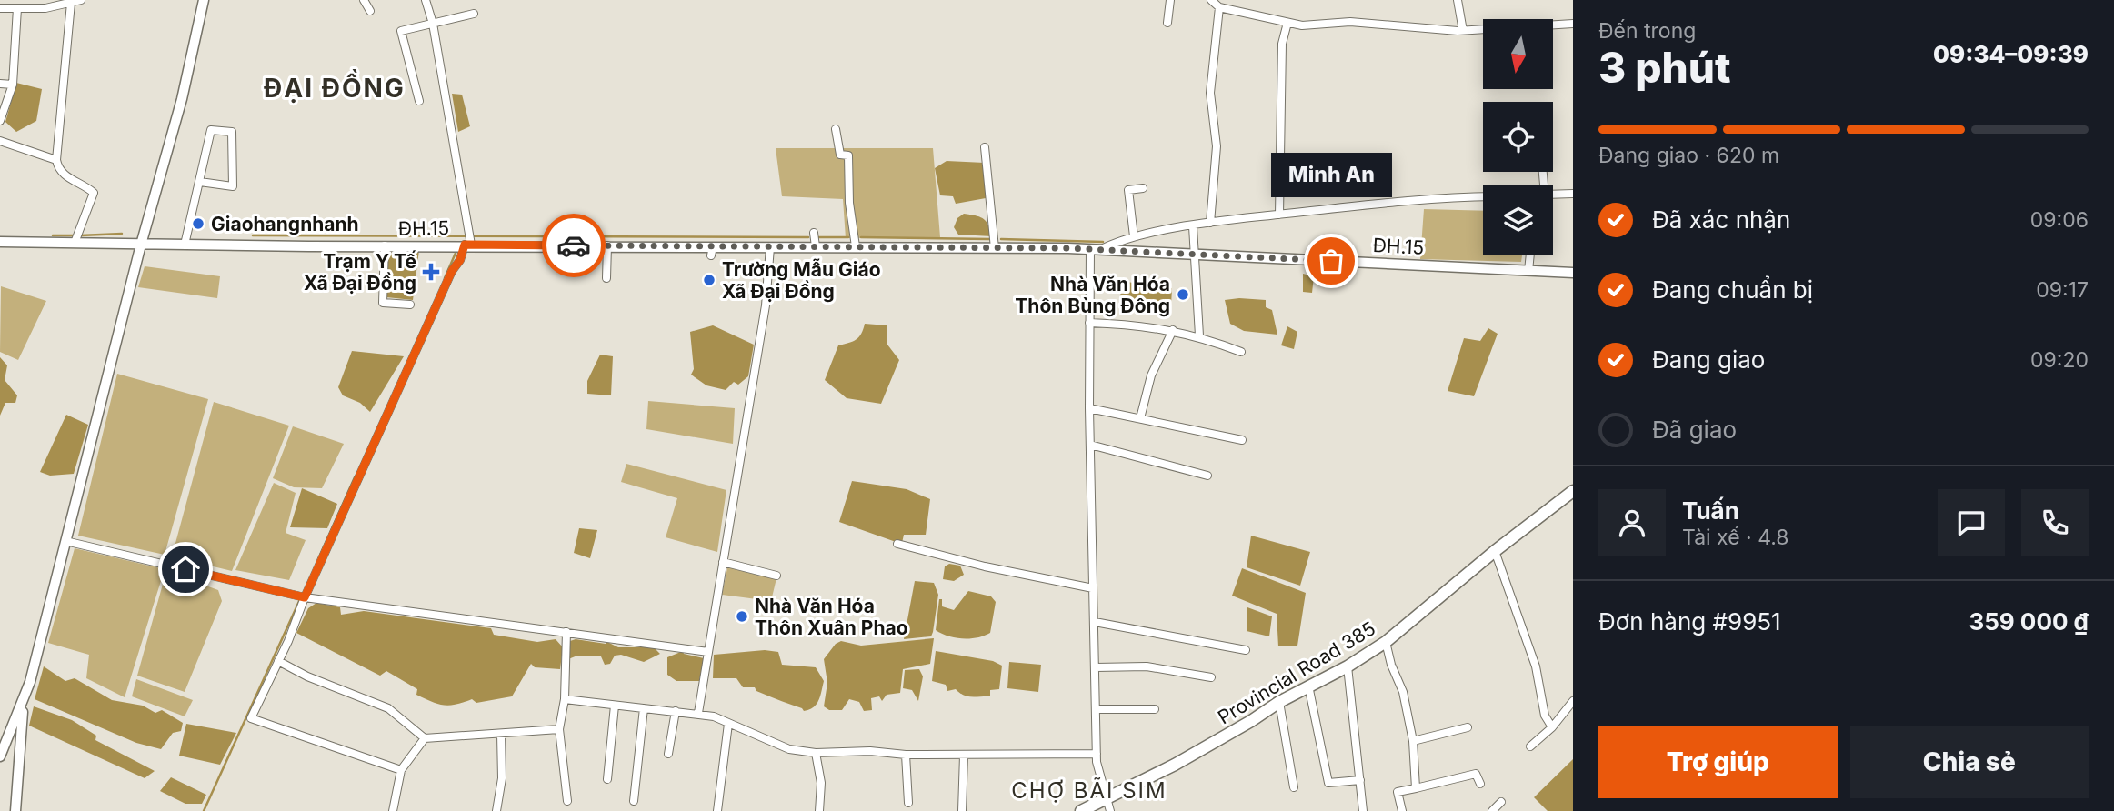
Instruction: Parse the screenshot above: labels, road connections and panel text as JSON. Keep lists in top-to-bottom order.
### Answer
{
  "streets": {
    "main road": ["ĐH.15", "Provincial Road 385"]
  },
  "districts": ["ĐẠI ĐỒNG", "CHỢ BÃI SIM"],
  "places": {
    "other": [
      "Giaohangnhanh",
      "Minh An",
      "Trường Mẫu Giáo Xã Đại Đồng",
      "Nhà Văn Hóa Thôn Bùng Đông",
      "Nhà Văn Hóa Thôn Xuân Phao"
    ],
    "health": ["Trạm Y Tế Xã Đại Đồng"]
  },
  "north": "bottom",
  "page": {
    "heading": ["3 phút", "Đến trong", "09:34–09:39"],
    "panel": [
      "Tuấn",
      "Tài xế · 4.8",
      "Đơn hàng #9951",
      "359 000 ₫"
    ],
    "bar": "Đang giao · 620 m",
    "bubble": "Minh An",
    "list": [
      ["Đã xác nhận", "09:06"],
      ["Đang chuẩn bị", "09:17"],
      ["Đang giao", "09:20"],
      "Đã giao"
    ],
    "buttons": ["Trợ giúp", "Chia sẻ"]
  }
}
